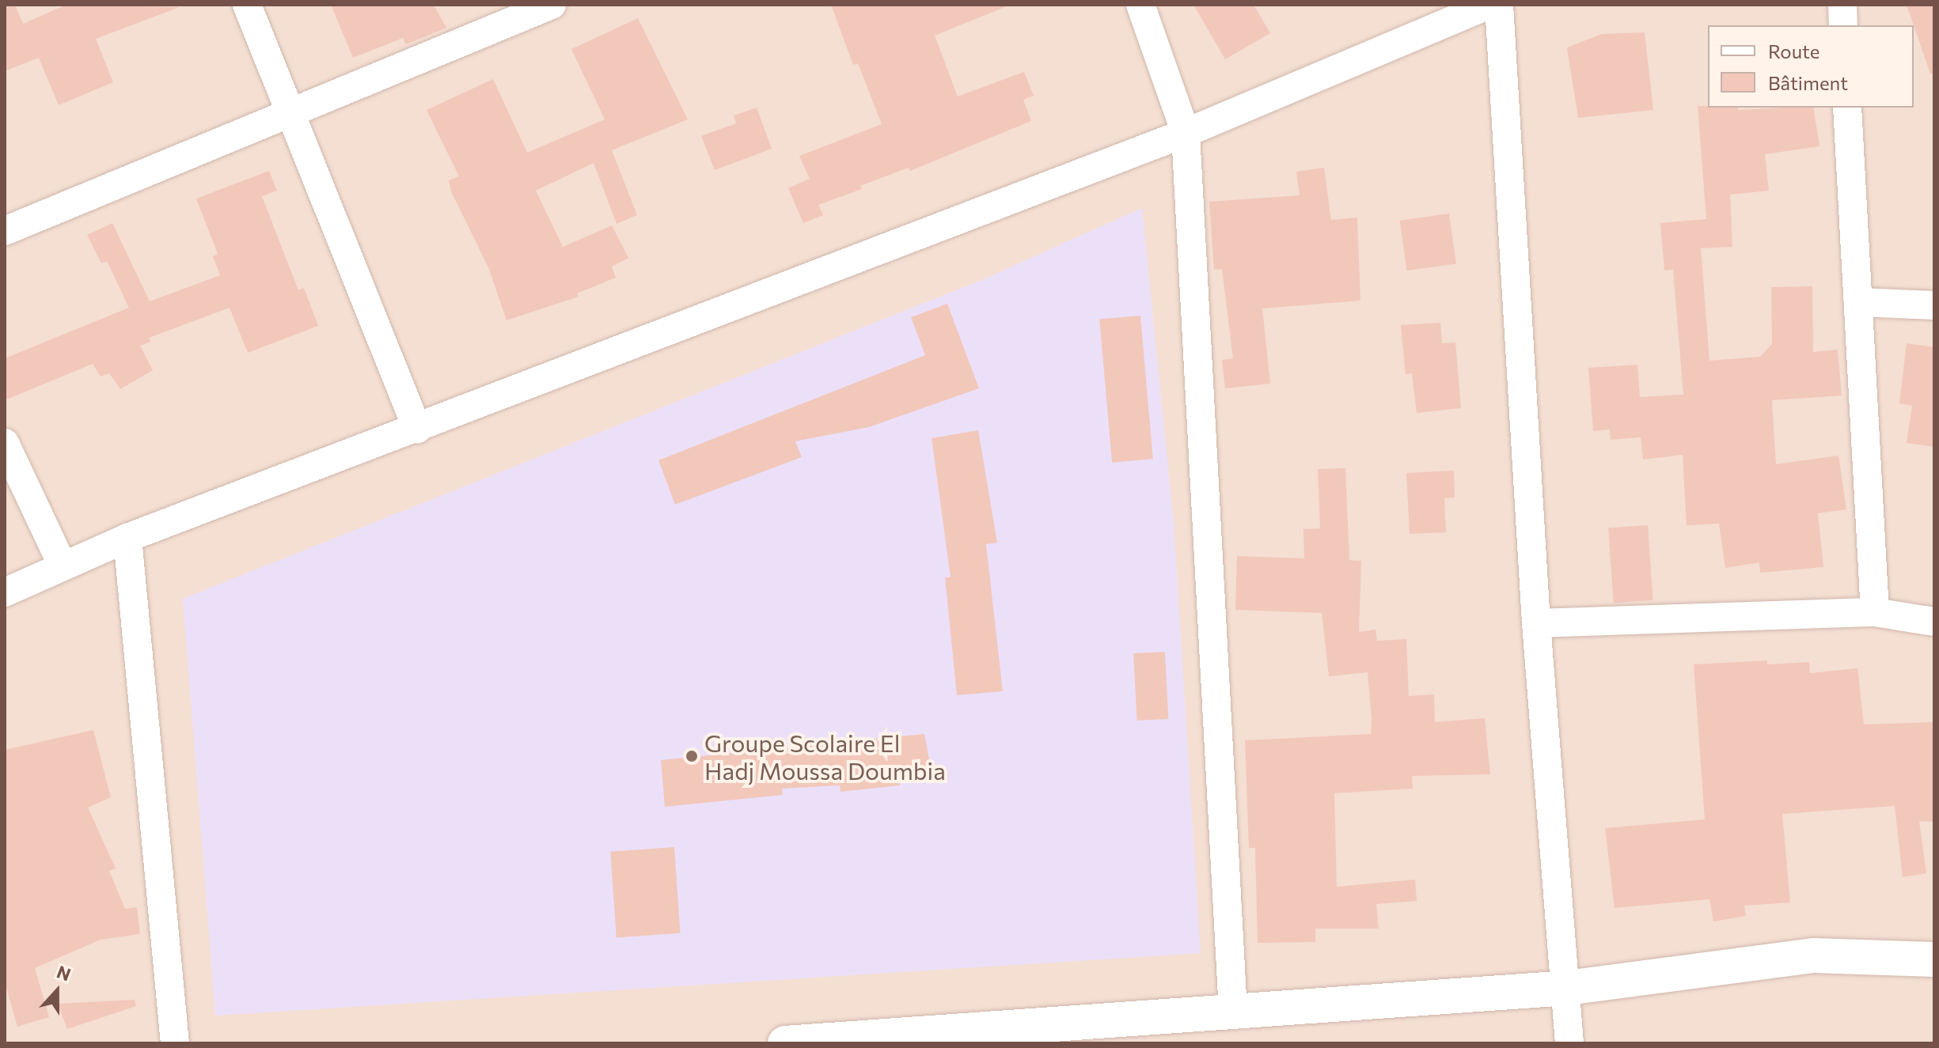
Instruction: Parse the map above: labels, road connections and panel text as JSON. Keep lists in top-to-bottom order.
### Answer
{
  "places": ["Groupe Scolaire El Hadj Moussa Doumbia"],
  "legend": ["Route", "Bâtiment"],
  "north": "top"
}
